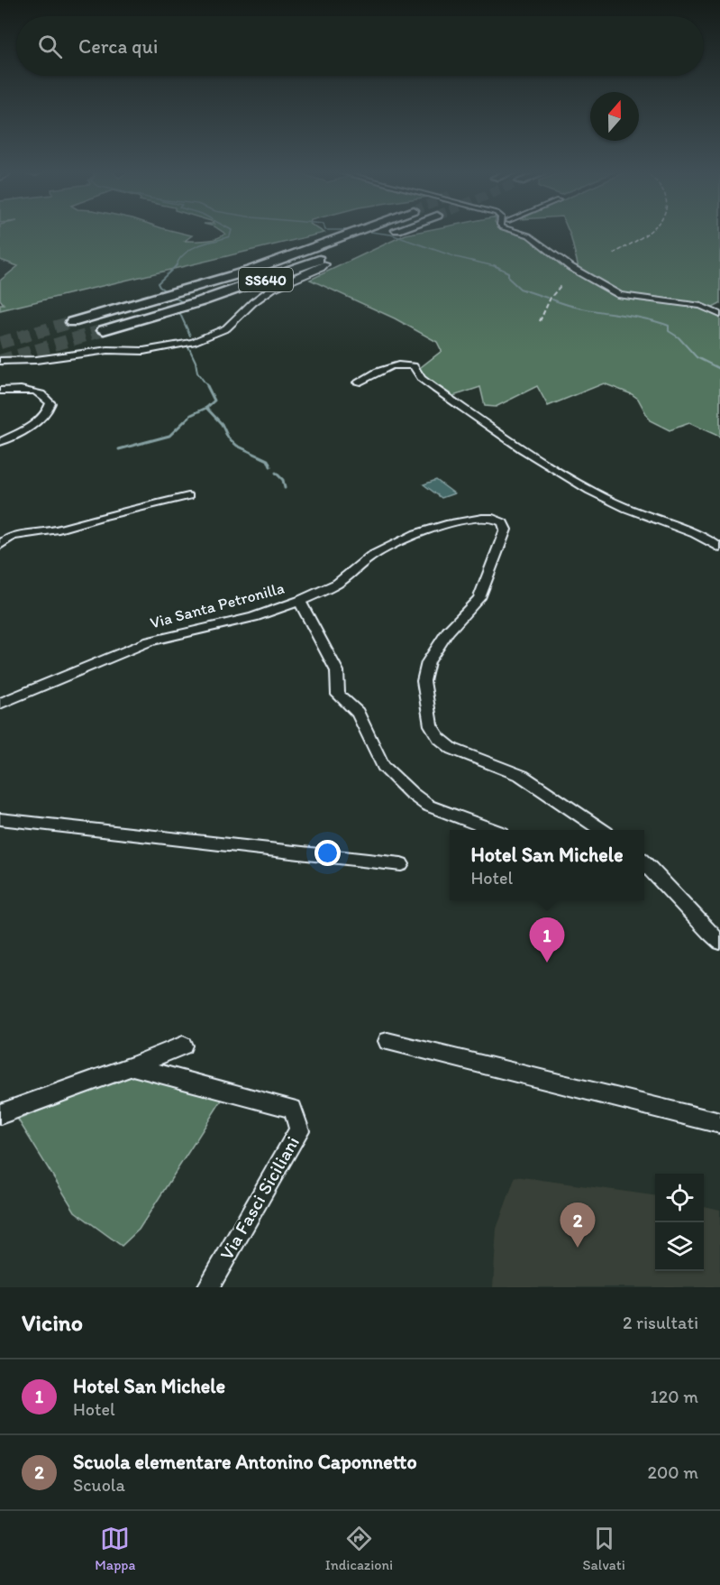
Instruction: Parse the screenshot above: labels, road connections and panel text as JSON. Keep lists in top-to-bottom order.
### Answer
{
  "streets": {
    "highway": ["SS640"],
    "street": ["Via Santa Petronilla", "Via Fasci Siciliani"]
  },
  "north": "top",
  "page": {
    "search": "Cerca qui",
    "popup": ["Hotel San Michele", "Hotel"],
    "pins": ["1", "2"],
    "heading": ["Vicino", "2 risultati"],
    "list": [
      {
        "mark": "1",
        "name": "Hotel San Michele",
        "note": "Hotel",
        "value": "120 m"
      },
      {
        "mark": "2",
        "name": "Scuola elementare Antonino Caponnetto",
        "note": "Scuola",
        "value": "200 m"
      }
    ],
    "nav": ["Mappa", "Indicazioni", "Salvati"]
  }
}
